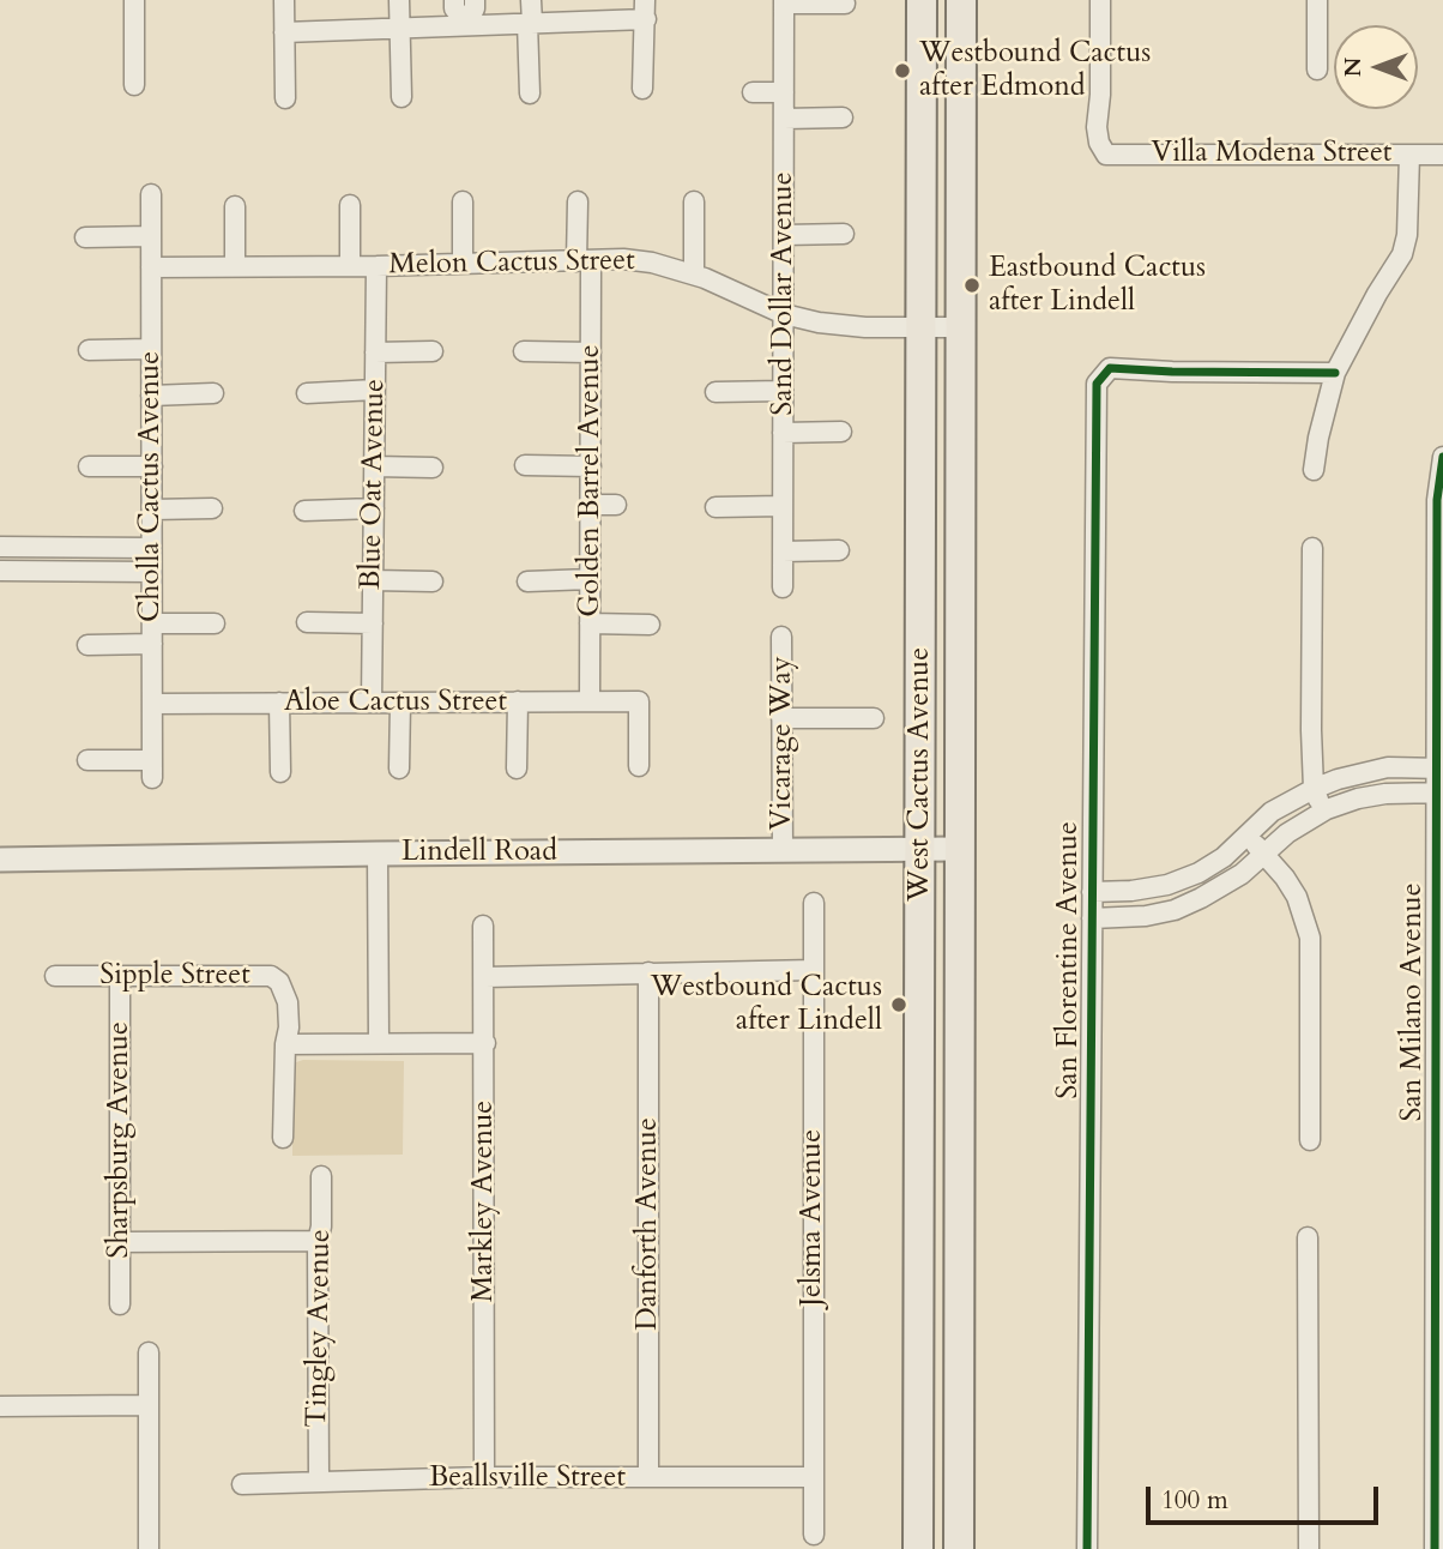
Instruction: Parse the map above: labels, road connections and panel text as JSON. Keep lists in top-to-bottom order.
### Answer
{
  "streets": {
    "main road": ["West Cactus Avenue"],
    "street": [
      "Villa Modena Street",
      "Melon Cactus Street",
      "Sand Dollar Avenue",
      "Golden Barrel Avenue",
      "Blue Oat Avenue",
      "Cholla Cactus Avenue",
      "Aloe Cactus Street",
      "Vicarage Way",
      "Lindell Road",
      "San Florentine Avenue",
      "Sipple Street",
      "San Milano Avenue",
      "Sharpsburg Avenue",
      "Markley Avenue",
      "Jelsma Avenue",
      "Danforth Avenue",
      "Tingley Avenue",
      "Beallsville Street"
    ]
  },
  "crossings": [
    ["Melon Cactus Street", "Sand Dollar Avenue"],
    ["Melon Cactus Street", "Golden Barrel Avenue"],
    ["Melon Cactus Street", "Blue Oat Avenue"],
    ["Melon Cactus Street", "Cholla Cactus Avenue"],
    ["Melon Cactus Street", "West Cactus Avenue"],
    ["Golden Barrel Avenue", "Aloe Cactus Street"],
    ["Blue Oat Avenue", "Aloe Cactus Street"],
    ["Cholla Cactus Avenue", "Aloe Cactus Street"],
    ["Vicarage Way", "Lindell Road"],
    ["West Cactus Avenue", "Lindell Road"],
    ["Sipple Street", "Sharpsburg Avenue"],
    ["Markley Avenue", "Beallsville Street"],
    ["Jelsma Avenue", "Beallsville Street"],
    ["Danforth Avenue", "Beallsville Street"],
    ["Tingley Avenue", "Beallsville Street"]
  ],
  "places": ["Westbound Cactus after Edmond", "Eastbound Cactus after Lindell", "Westbound Cactus after Lindell"],
  "scale_bar": "100 m",
  "north": "left"
}
